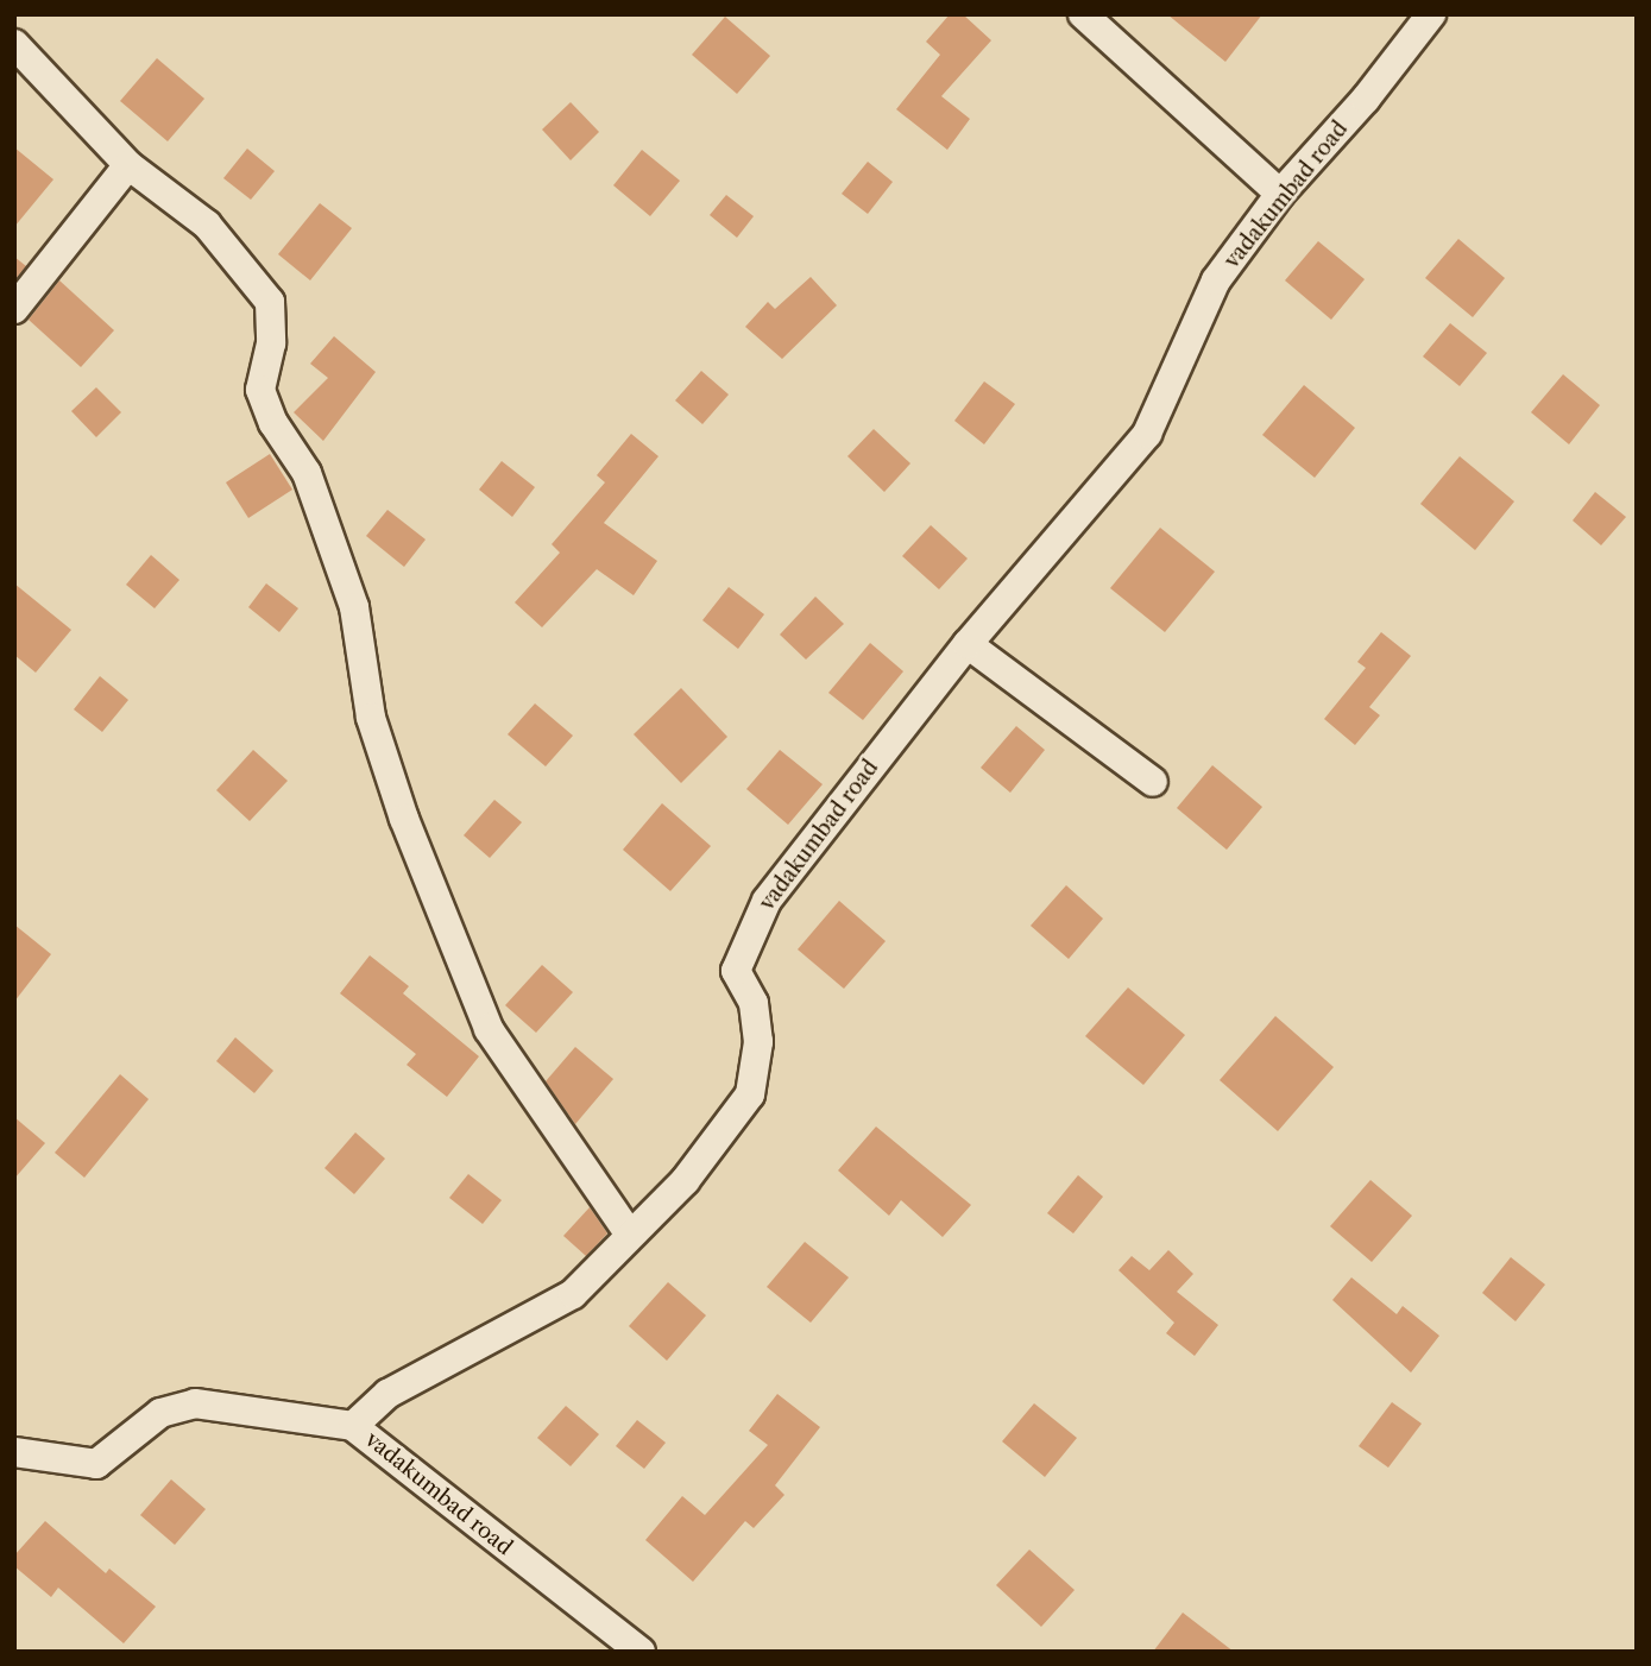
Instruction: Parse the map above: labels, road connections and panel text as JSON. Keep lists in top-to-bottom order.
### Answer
{
  "streets": {
    "street": ["vadakumbad road"]
  }
}
